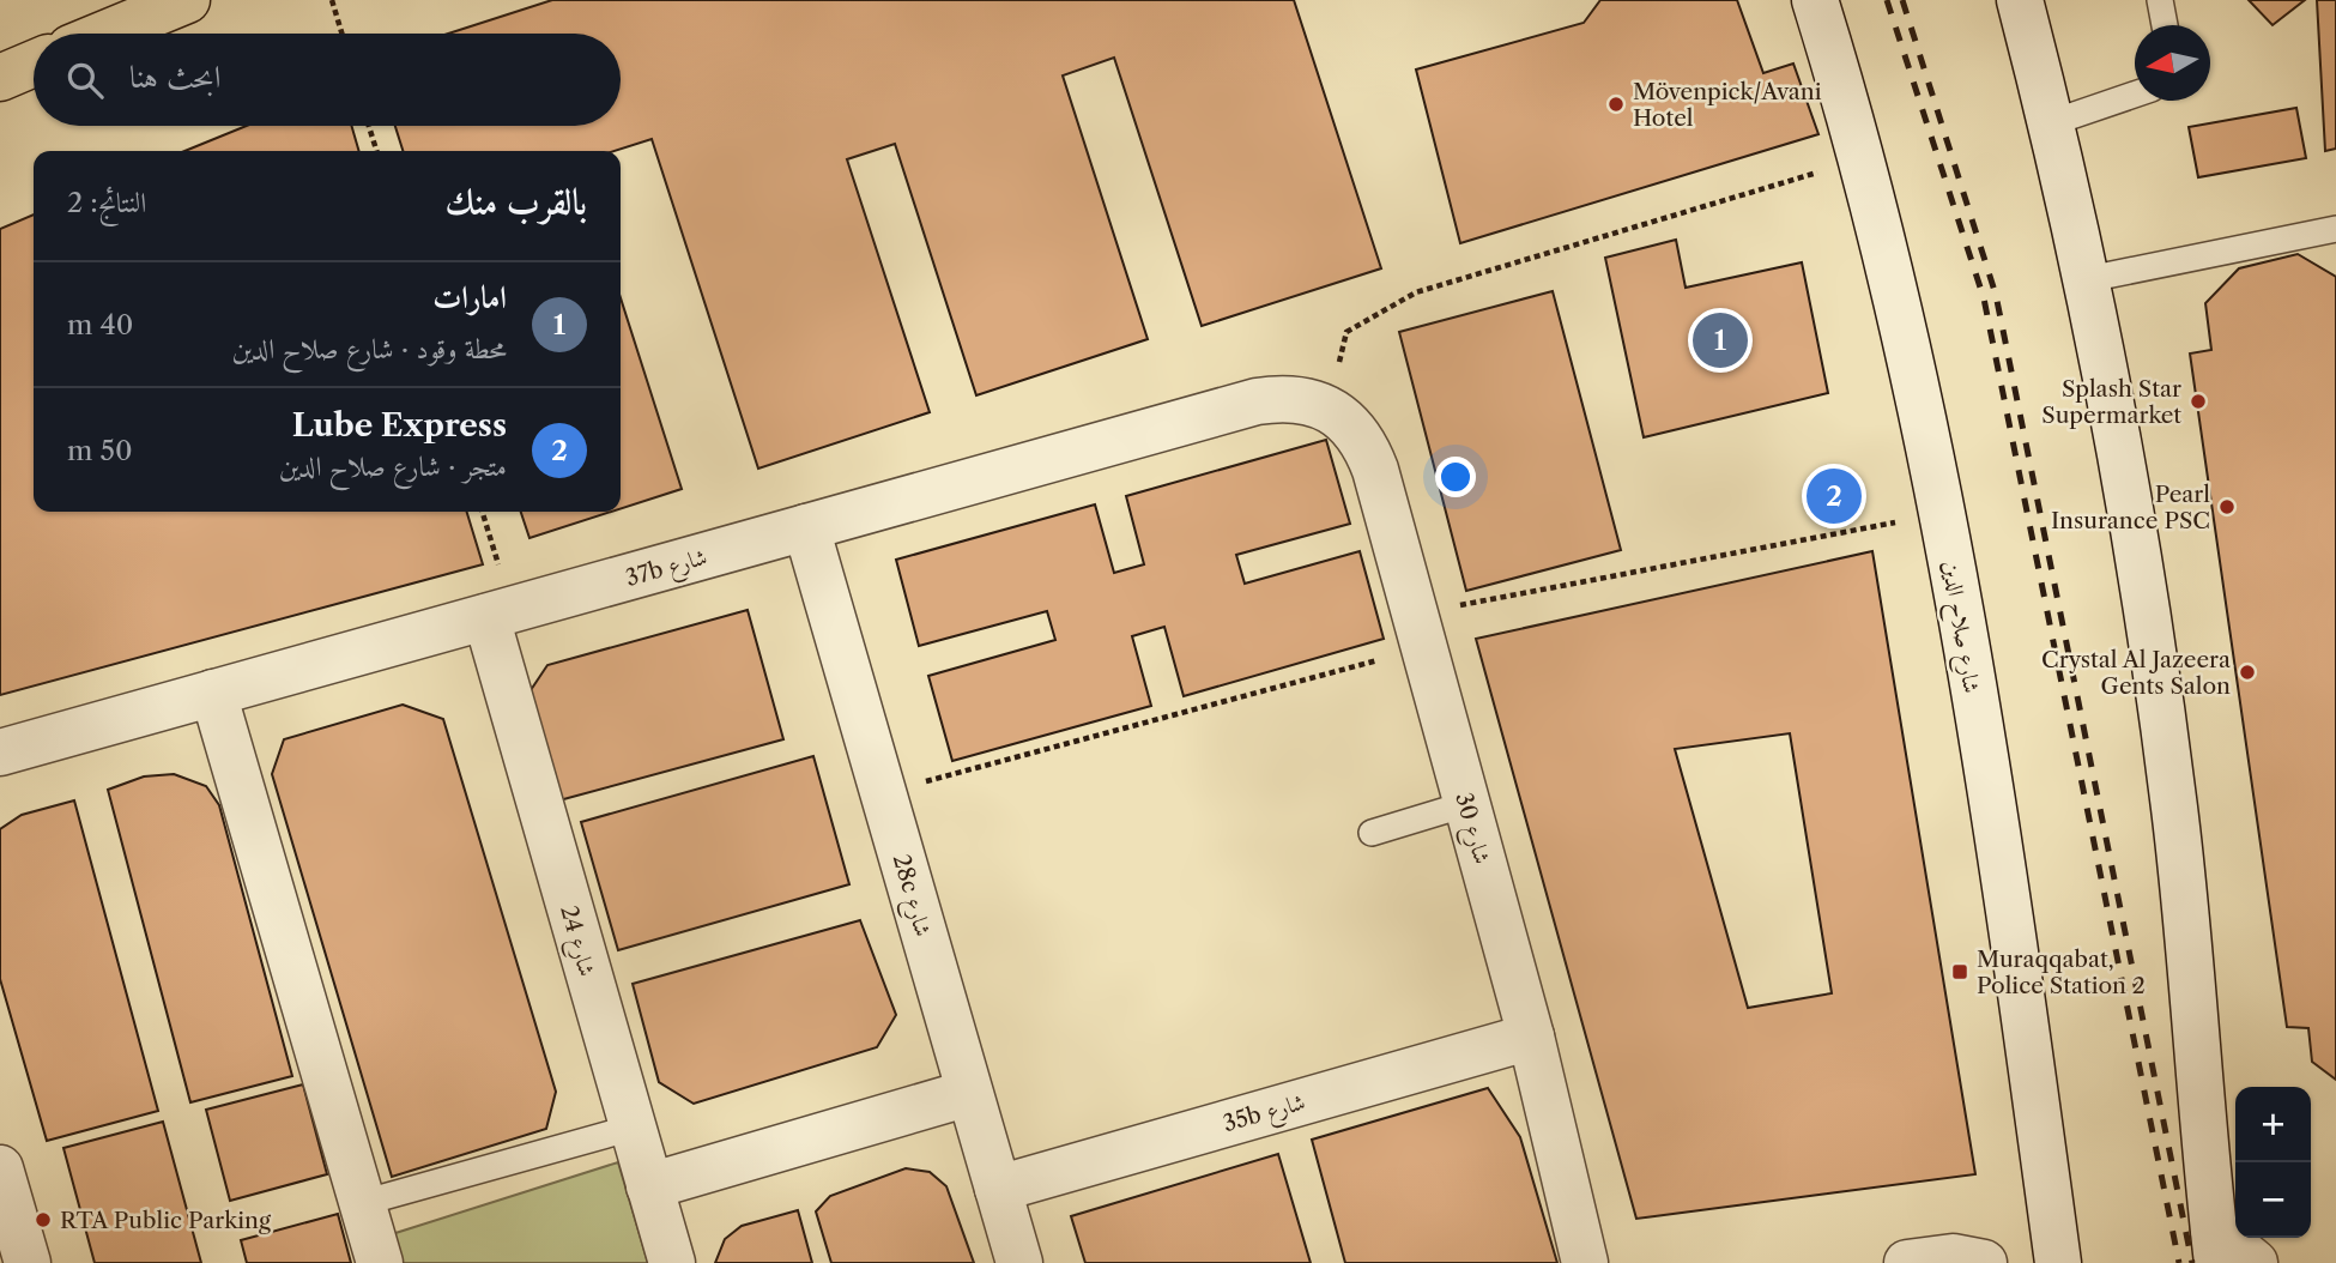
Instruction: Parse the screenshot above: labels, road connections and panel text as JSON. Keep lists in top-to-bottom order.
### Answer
{
  "streets": {
    "street": [
      "37b شارع",
      "شارع صلاح الدين",
      "شارع 30",
      "28c شارع",
      "شارع 24",
      "35b شارع"
    ]
  },
  "crossings": [
    ["37b شارع", "شارع 30"],
    ["37b شارع", "28c شارع"],
    ["37b شارع", "شارع 24"],
    ["شارع 30", "35b شارع"],
    ["28c شارع", "35b شارع"]
  ],
  "places": {
    "other": [
      "Mövenpick/Avani Hotel",
      "Splash Star Supermarket",
      "Pearl Insurance PSC",
      "Crystal Al Jazeera Gents Salon",
      "RTA Public Parking"
    ],
    "transit": ["Muraqqabat, Police Station 2"]
  },
  "north": "left",
  "page": {
    "search": "ابحث هنا",
    "heading": ["بالقرب منك", "النتائج: 2"],
    "list": [
      {
        "mark": "1",
        "name": "امارات",
        "note": "محطة وقود · شارع صلاح الدين",
        "value": "40 m"
      },
      {
        "mark": "2",
        "name": "Lube Express",
        "note": "متجر · شارع صلاح الدين",
        "value": "50 m"
      }
    ],
    "pins": ["1", "2"],
    "map_buttons": ["+", "−"]
  }
}
